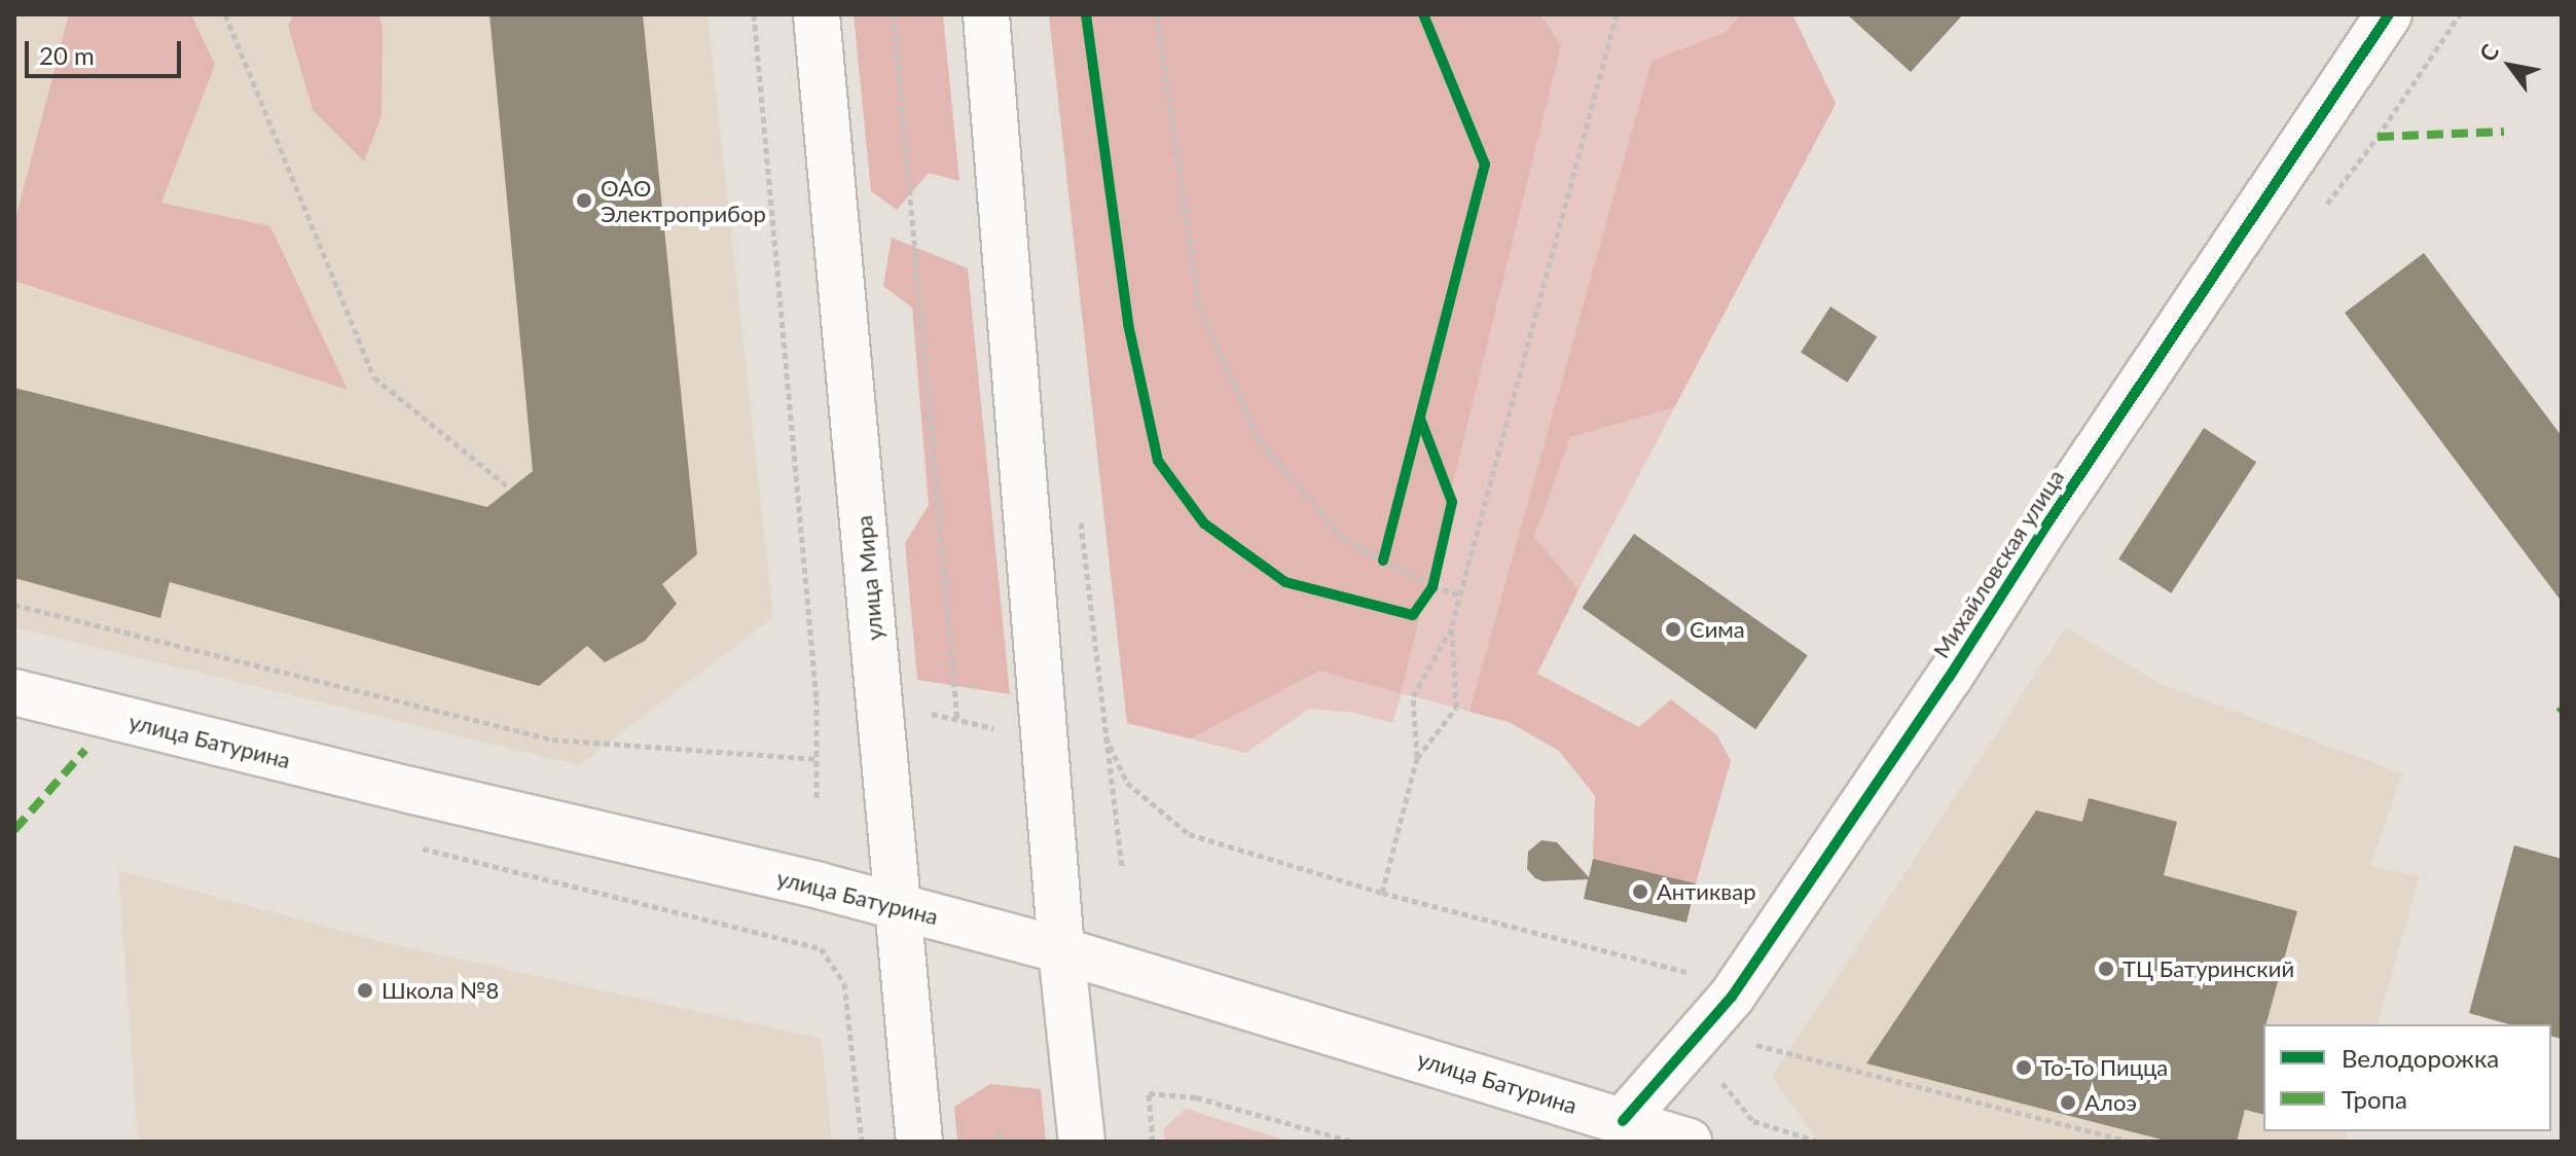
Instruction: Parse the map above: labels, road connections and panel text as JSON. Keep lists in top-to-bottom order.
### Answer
{
  "streets": {
    "main road": ["Михайловская улица", "улица Мира", "улица Батурина"]
  },
  "crossings": [
    ["Михайловская улица", "улица Батурина"],
    ["улица Мира", "улица Батурина"]
  ],
  "places": [
    "ОАО Электроприбор",
    "Сима",
    "Антиквар",
    "ТЦ Батуринский",
    "Школа №8",
    "То-То Пицца",
    "Алоэ"
  ],
  "legend": ["Велодорожка", "Тропа"],
  "scale_bar": "20 m",
  "north": "top left"
}
